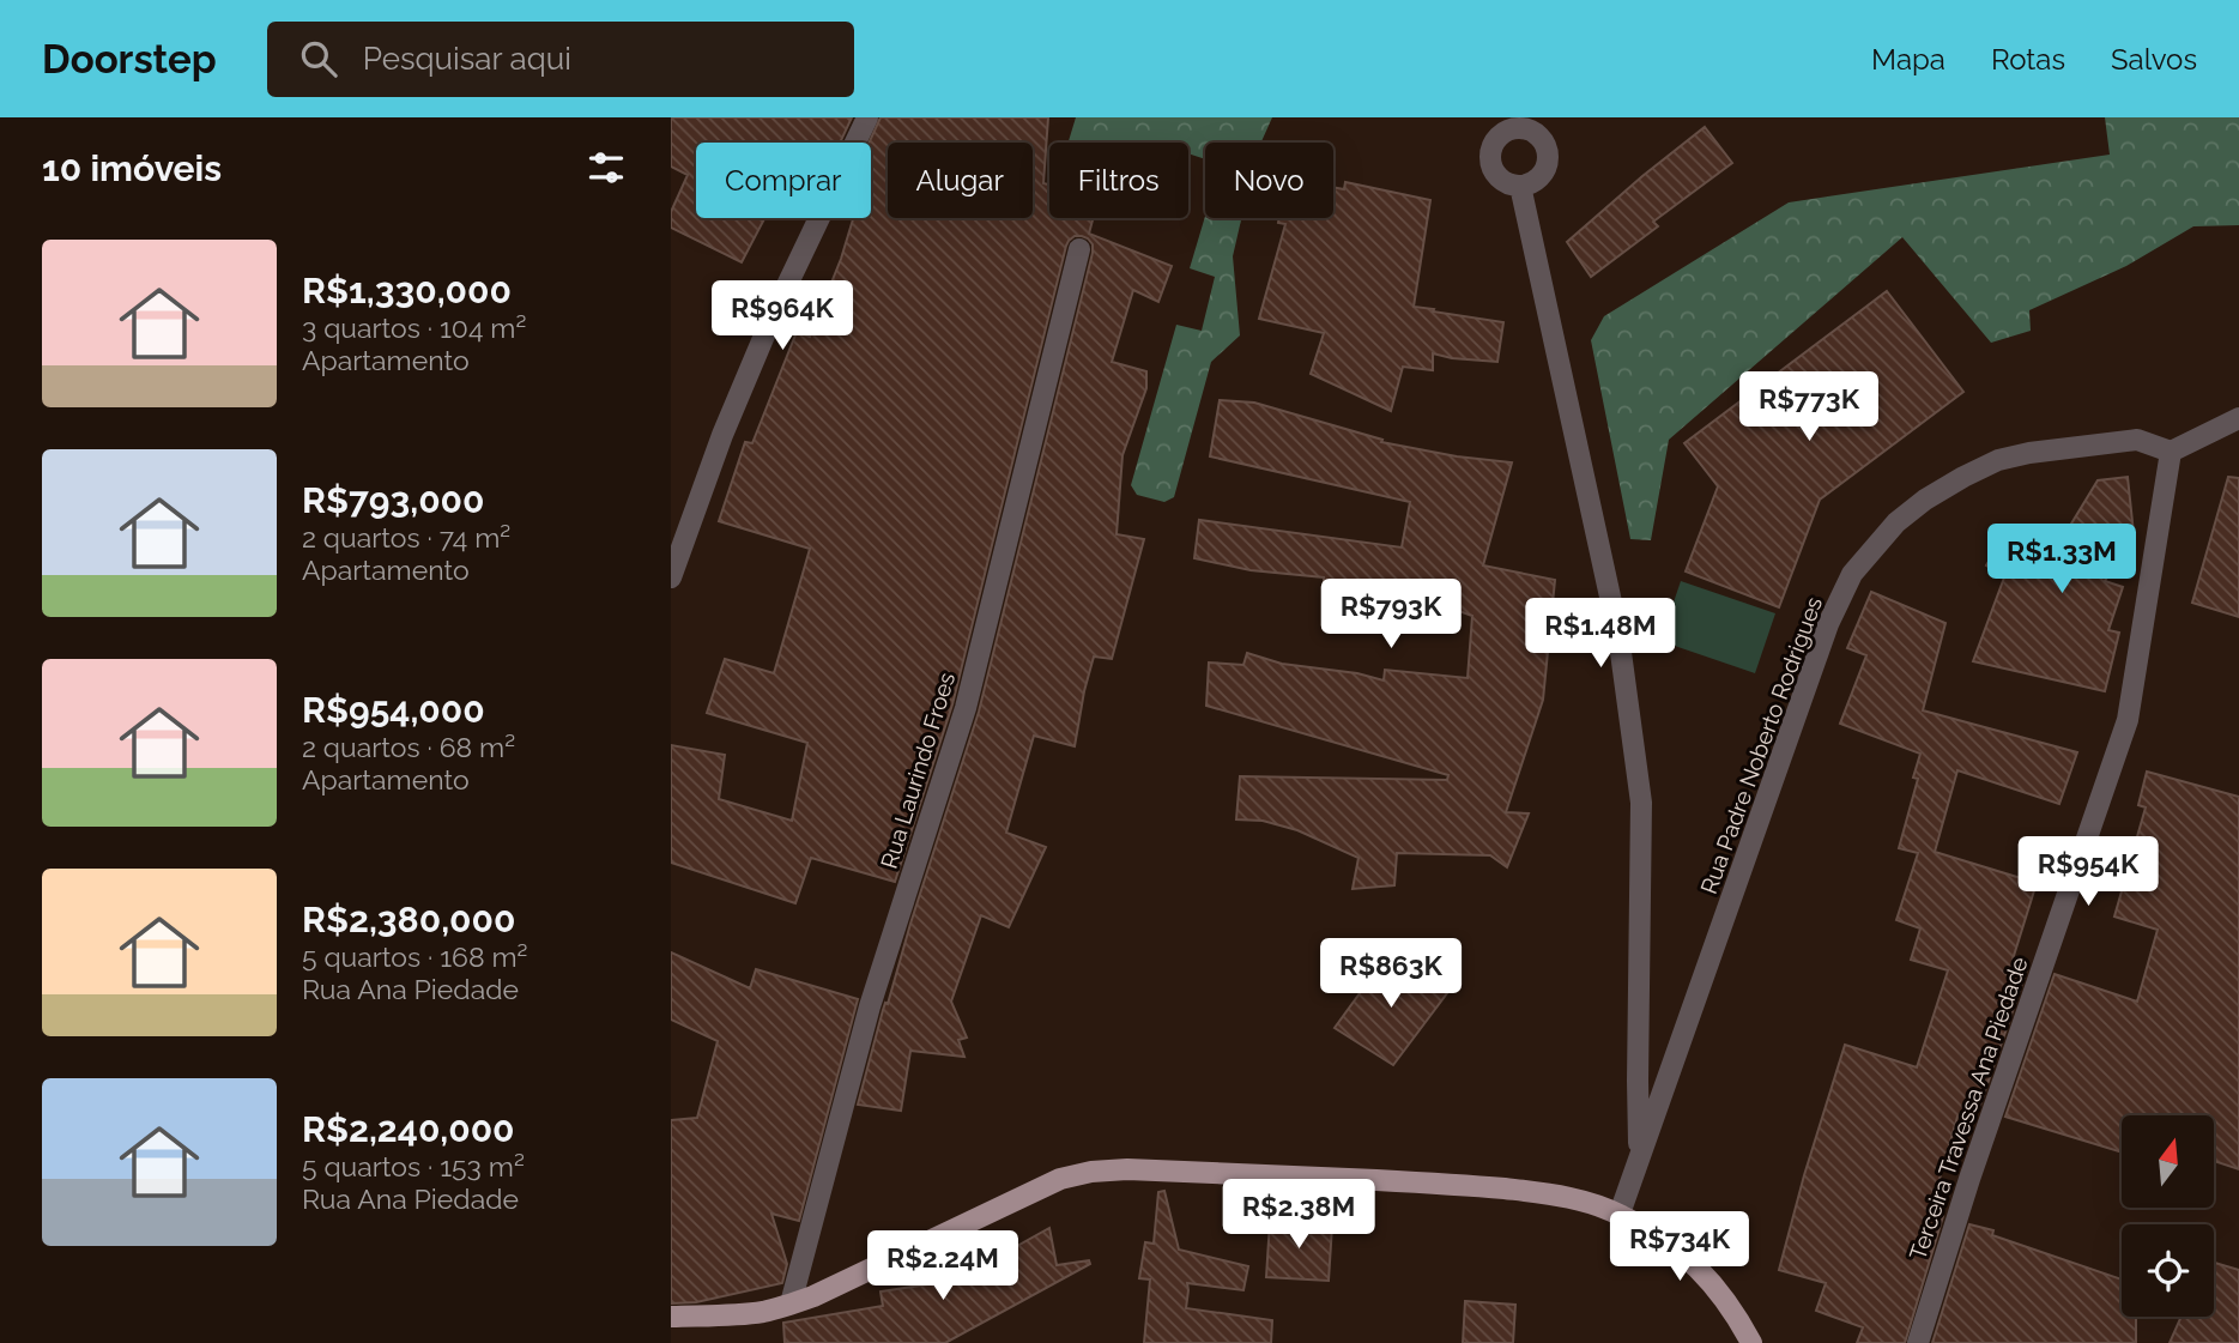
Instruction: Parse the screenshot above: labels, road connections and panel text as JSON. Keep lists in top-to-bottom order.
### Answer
{
  "streets": {
    "street": ["Rua Padre Noberto Rodrigues", "Rua Laurindo Froes", "Terceira Travessa Ana Piedade"]
  },
  "crossings": [
    ["Rua Padre Noberto Rodrigues", "Terceira Travessa Ana Piedade"]
  ],
  "north": "top",
  "page": {
    "header": "Doorstep",
    "search": "Pesquisar aqui",
    "nav": ["Mapa", "Rotas", "Salvos"],
    "heading": "10 imóveis",
    "chip": [
      "Comprar",
      "Alugar",
      "Filtros",
      "Novo"
    ],
    "list": [
      {
        "name": "R$1,330,000",
        "note": "3 quartos · 104 m² · Apartamento"
      },
      {
        "name": "R$793,000",
        "note": "2 quartos · 74 m² · Apartamento"
      },
      {
        "name": "R$954,000",
        "note": "2 quartos · 68 m² · Apartamento"
      },
      {
        "name": "R$2,380,000",
        "note": "5 quartos · 168 m² · Rua Ana Piedade"
      },
      {
        "name": "R$2,240,000",
        "note": "5 quartos · 153 m² · Rua Ana Piedade"
      }
    ],
    "price": [
      "R$964K",
      "R$773K",
      "R$1.33M",
      "R$793K",
      "R$1.48M",
      "R$954K",
      "R$863K",
      "R$2.38M",
      "R$734K",
      "R$2.24M"
    ]
  }
}
